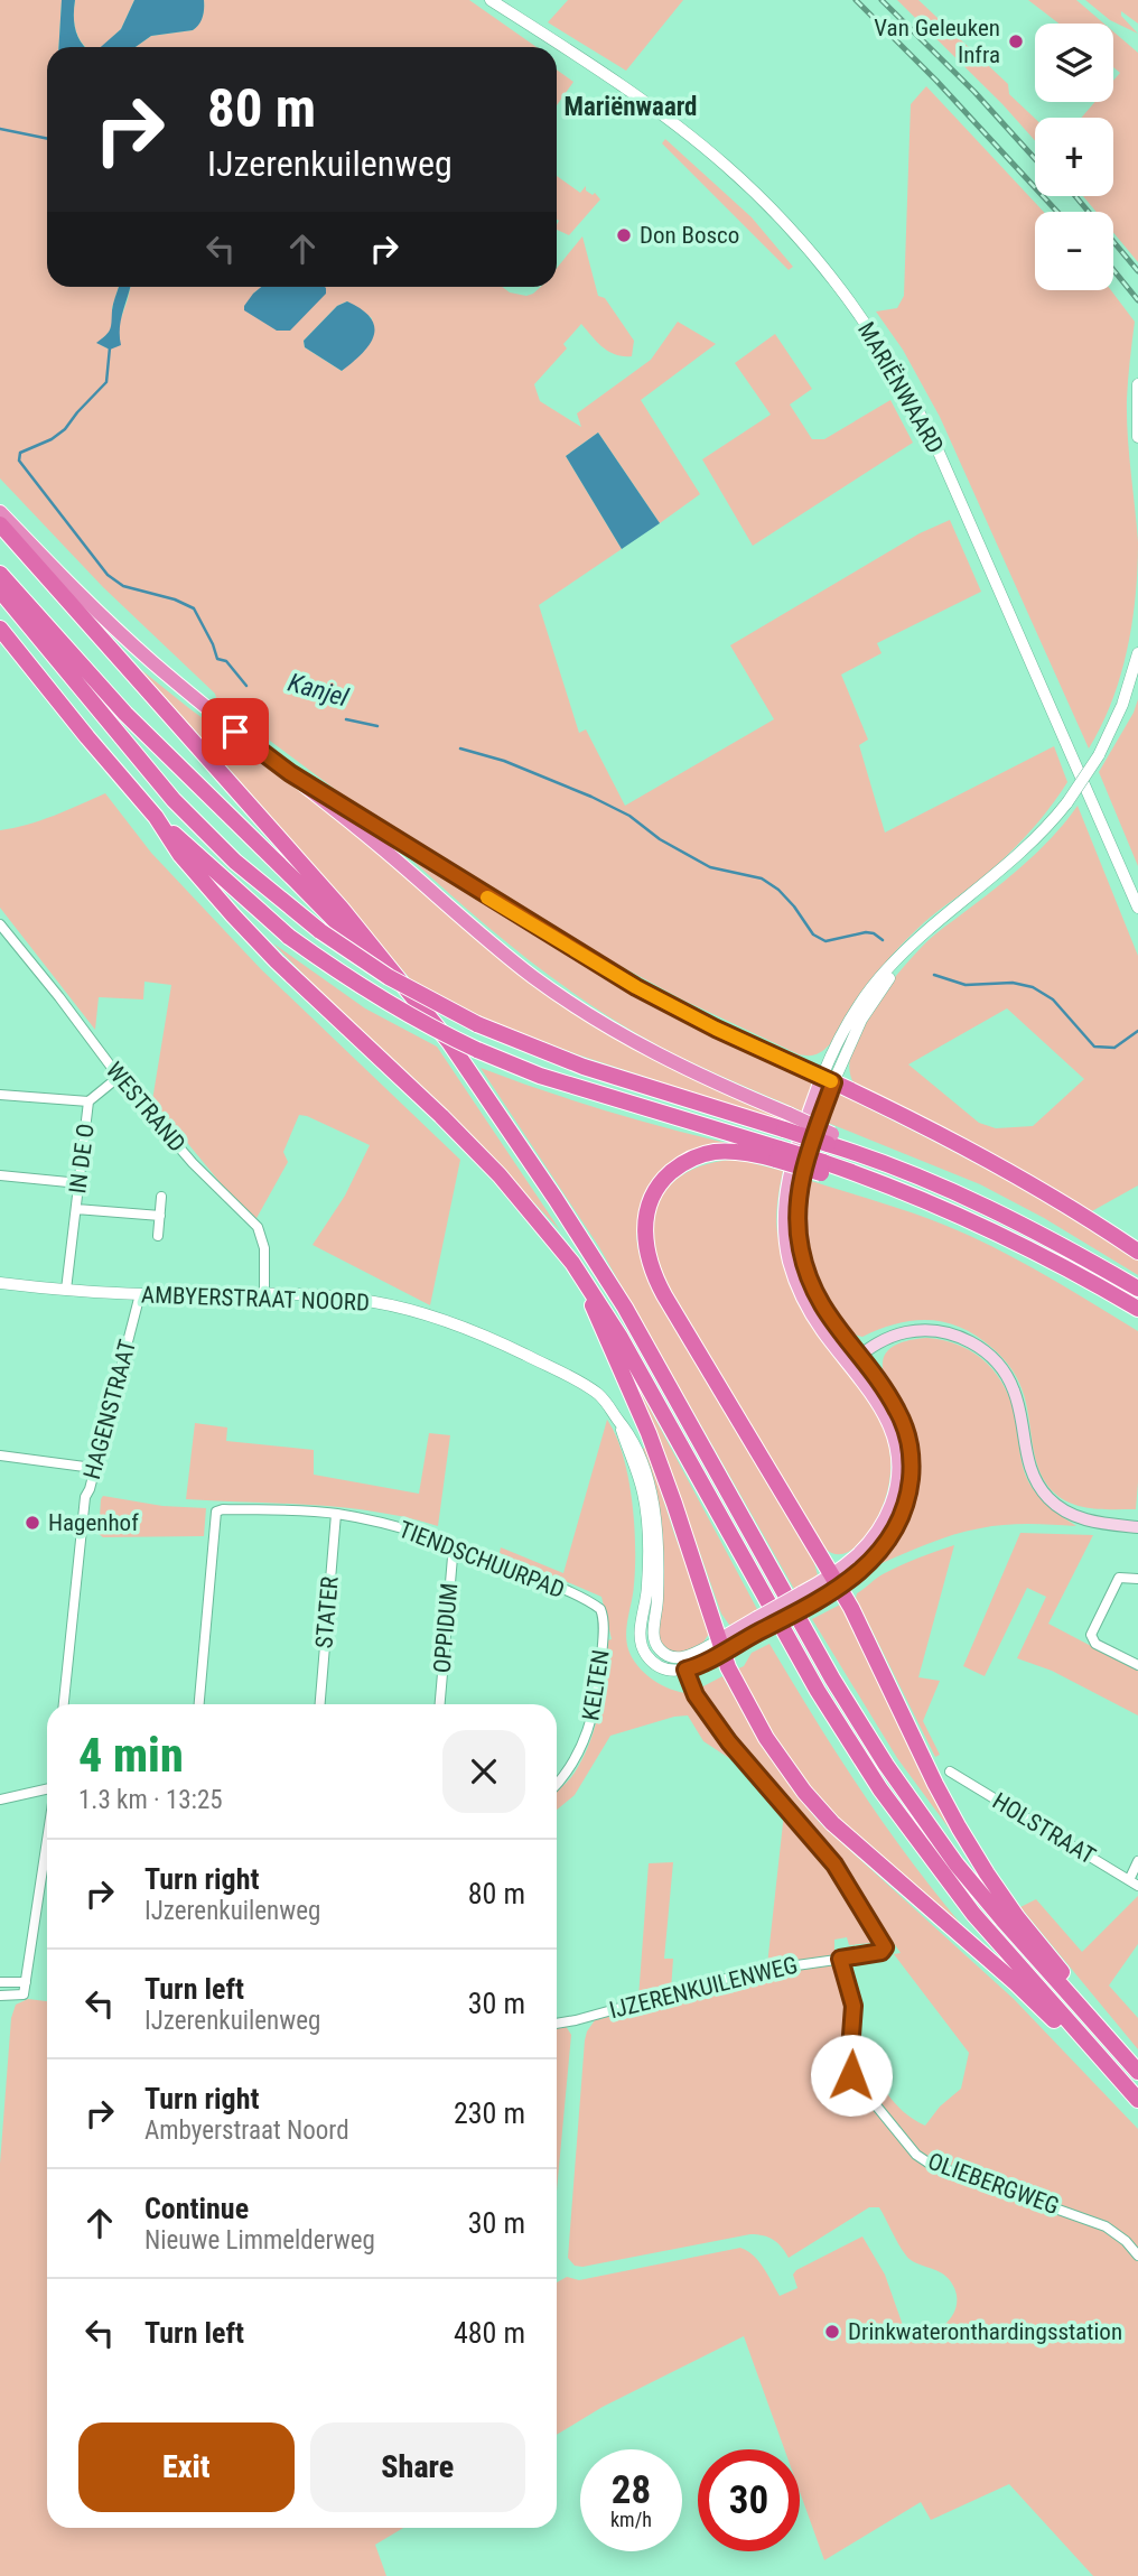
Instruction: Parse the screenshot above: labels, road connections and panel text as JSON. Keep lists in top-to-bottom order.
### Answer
{
  "streets": {
    "street": [
      "MARIËNWAARD",
      "WESTRAND",
      "IN DE O",
      "AMBYERSTRAAT NOORD",
      "HAGENSTRAAT",
      "TIENDSCHUURPAD",
      "STATER",
      "OPPIDUM",
      "KELTEN",
      "HOLSTRAAT",
      "IJZERENKUILENWEG",
      "OLIEBERGWEG"
    ]
  },
  "crossings": [
    ["WESTRAND", "IN DE O"],
    ["WESTRAND", "AMBYERSTRAAT NOORD"],
    ["IN DE O", "AMBYERSTRAAT NOORD"],
    ["AMBYERSTRAAT NOORD", "HAGENSTRAAT"],
    ["AMBYERSTRAAT NOORD", "IJZERENKUILENWEG"],
    ["TIENDSCHUURPAD", "STATER"],
    ["TIENDSCHUURPAD", "OPPIDUM"],
    ["TIENDSCHUURPAD", "KELTEN"],
    ["IJZERENKUILENWEG", "OLIEBERGWEG"]
  ],
  "districts": ["Mariënwaard"],
  "water": ["Kanjel"],
  "places": [
    "Van Geleuken Infra",
    "Don Bosco",
    "Hagenhof",
    "Drinkwateronthardingsstation"
  ],
  "page": {
    "map_buttons": ["+", "−"],
    "turn": ["80 m", "IJzerenkuilenweg"],
    "heading": ["4 min", "1.3 km · 13:25"],
    "list": [
      {
        "name": "Turn right",
        "note": "IJzerenkuilenweg",
        "value": "80 m"
      },
      {
        "name": "Turn left",
        "note": "IJzerenkuilenweg",
        "value": "30 m"
      },
      {
        "name": "Turn right",
        "note": "Ambyerstraat Noord",
        "value": "230 m"
      },
      {
        "name": "Continue",
        "note": "Nieuwe Limmelderweg",
        "value": "30 m"
      },
      {
        "name": "Turn left",
        "value": "480 m"
      }
    ],
    "buttons": ["Exit", "Share"],
    "speed": "28 km/h",
    "limit": "30"
  }
}
